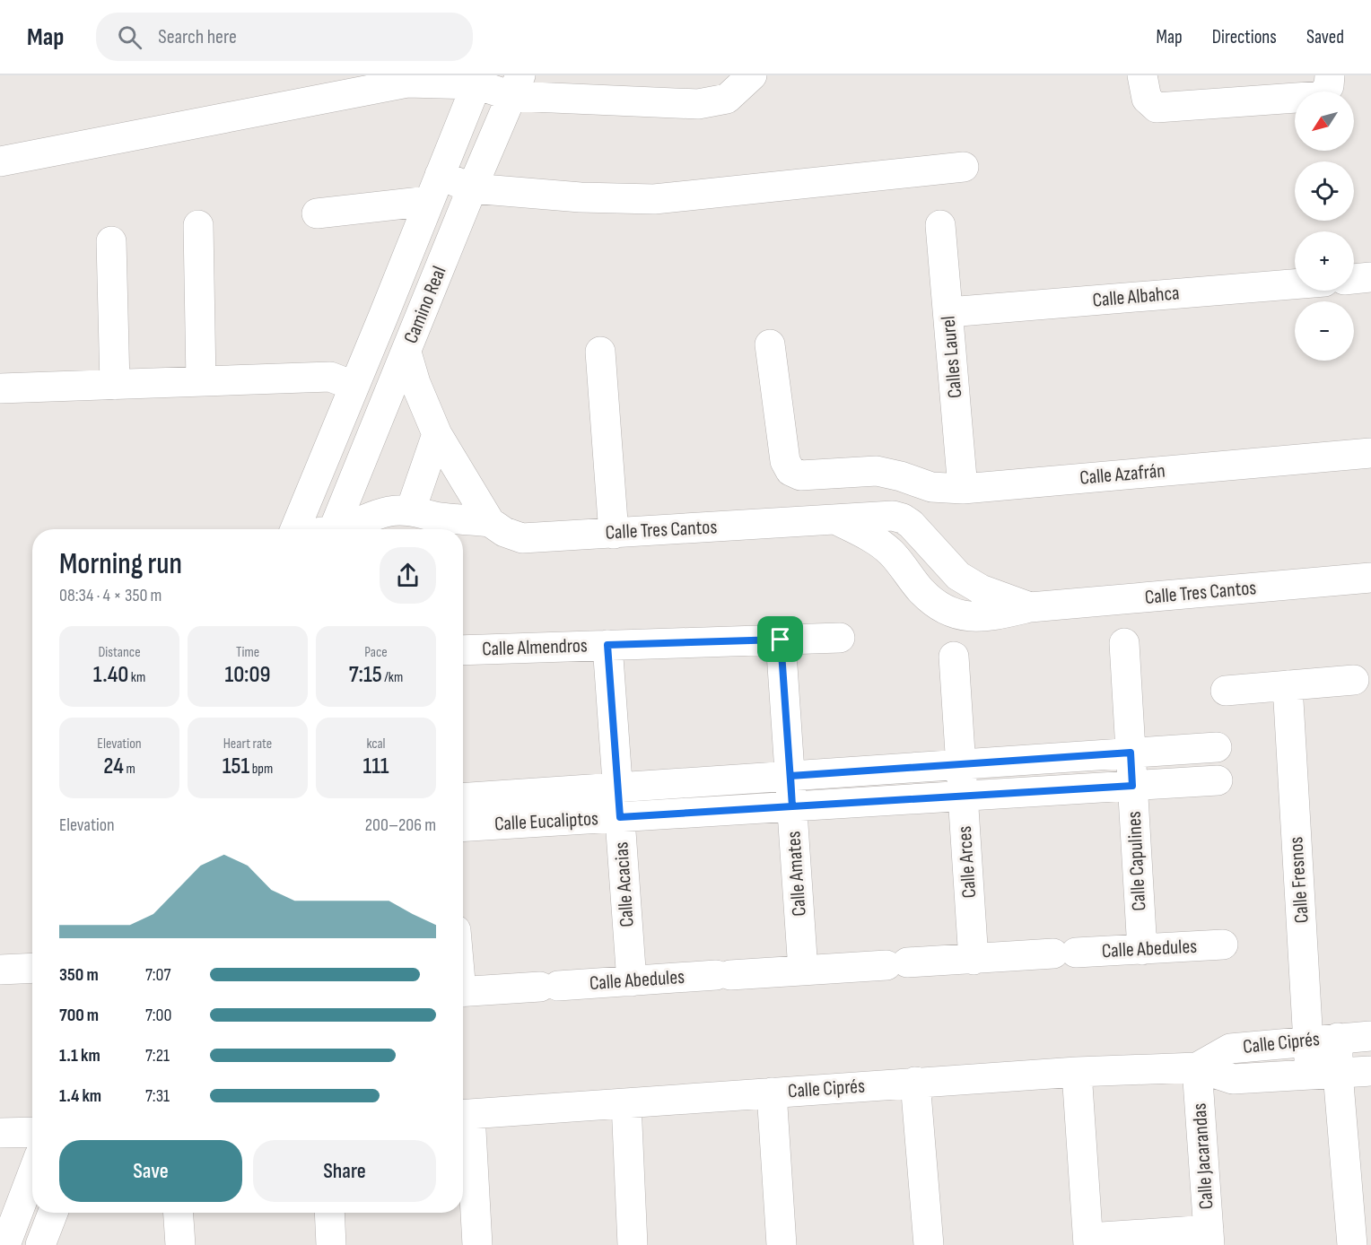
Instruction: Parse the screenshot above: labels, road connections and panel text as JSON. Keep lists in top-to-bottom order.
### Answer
{
  "streets": {
    "street": [
      "Calle Albahca",
      "Camino Real",
      "Calles Laurel",
      "Calle Azafrán",
      "Calle Tres Cantos",
      "Calle Almendros",
      "Calle Eucaliptos",
      "Calle Capulines",
      "Calle Arces",
      "Calle Amates",
      "Calle Fresnos",
      "Calle Acacias",
      "Calle Abedules",
      "Calle Ciprés",
      "Calle Jacarandas"
    ]
  },
  "crossings": [
    ["Calle Albahca", "Calles Laurel"],
    ["Camino Real", "Calle Tres Cantos"],
    ["Calles Laurel", "Calle Azafrán"],
    ["Calle Almendros", "Calle Amates"],
    ["Calle Almendros", "Calle Acacias"],
    ["Calle Eucaliptos", "Calle Capulines"],
    ["Calle Eucaliptos", "Calle Arces"],
    ["Calle Eucaliptos", "Calle Amates"],
    ["Calle Eucaliptos", "Calle Acacias"],
    ["Calle Capulines", "Calle Abedules"],
    ["Calle Arces", "Calle Abedules"],
    ["Calle Amates", "Calle Abedules"],
    ["Calle Fresnos", "Calle Ciprés"],
    ["Calle Acacias", "Calle Abedules"],
    ["Calle Ciprés", "Calle Jacarandas"]
  ],
  "north": "bottom left",
  "page": {
    "header": "Map",
    "search": "Search here",
    "nav": ["Map", "Directions", "Saved"],
    "map_buttons": ["+", "−"],
    "heading": ["Morning run", "08:34 · 4 × 350 m"],
    "stats": [
      ["Distance", "1.40 km"],
      ["Time", "10:09"],
      ["Pace", "7:15 /km"],
      ["Elevation", "24 m"],
      ["Heart rate", "151 bpm"],
      ["kcal", "111"]
    ],
    "chart": ["Elevation", "200–206 m"],
    "list": [
      {
        "name": "350 m",
        "note": "7:07"
      },
      {
        "name": "700 m",
        "note": "7:00"
      },
      {
        "name": "1.1 km",
        "note": "7:21"
      },
      {
        "name": "1.4 km",
        "note": "7:31"
      }
    ],
    "buttons": ["Save", "Share"]
  }
}
